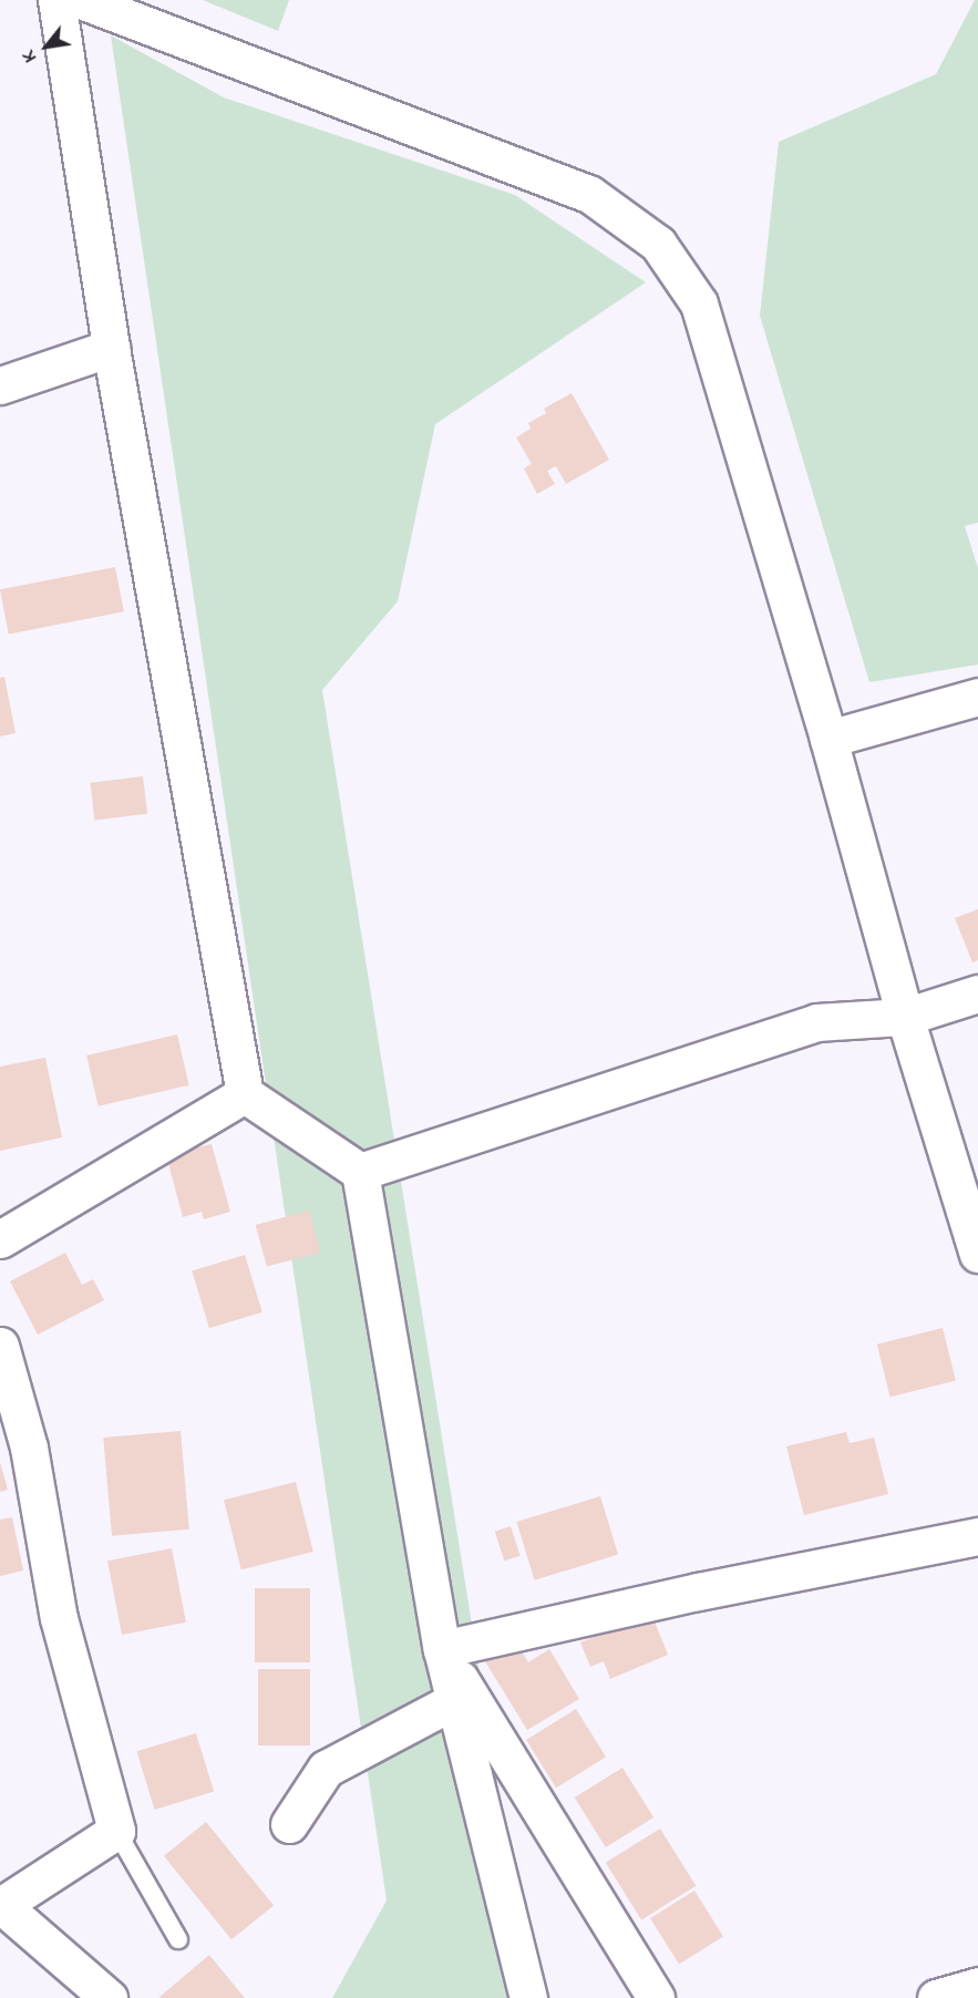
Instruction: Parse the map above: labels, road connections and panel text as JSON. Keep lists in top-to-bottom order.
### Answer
{
  "north": "bottom left"
}
